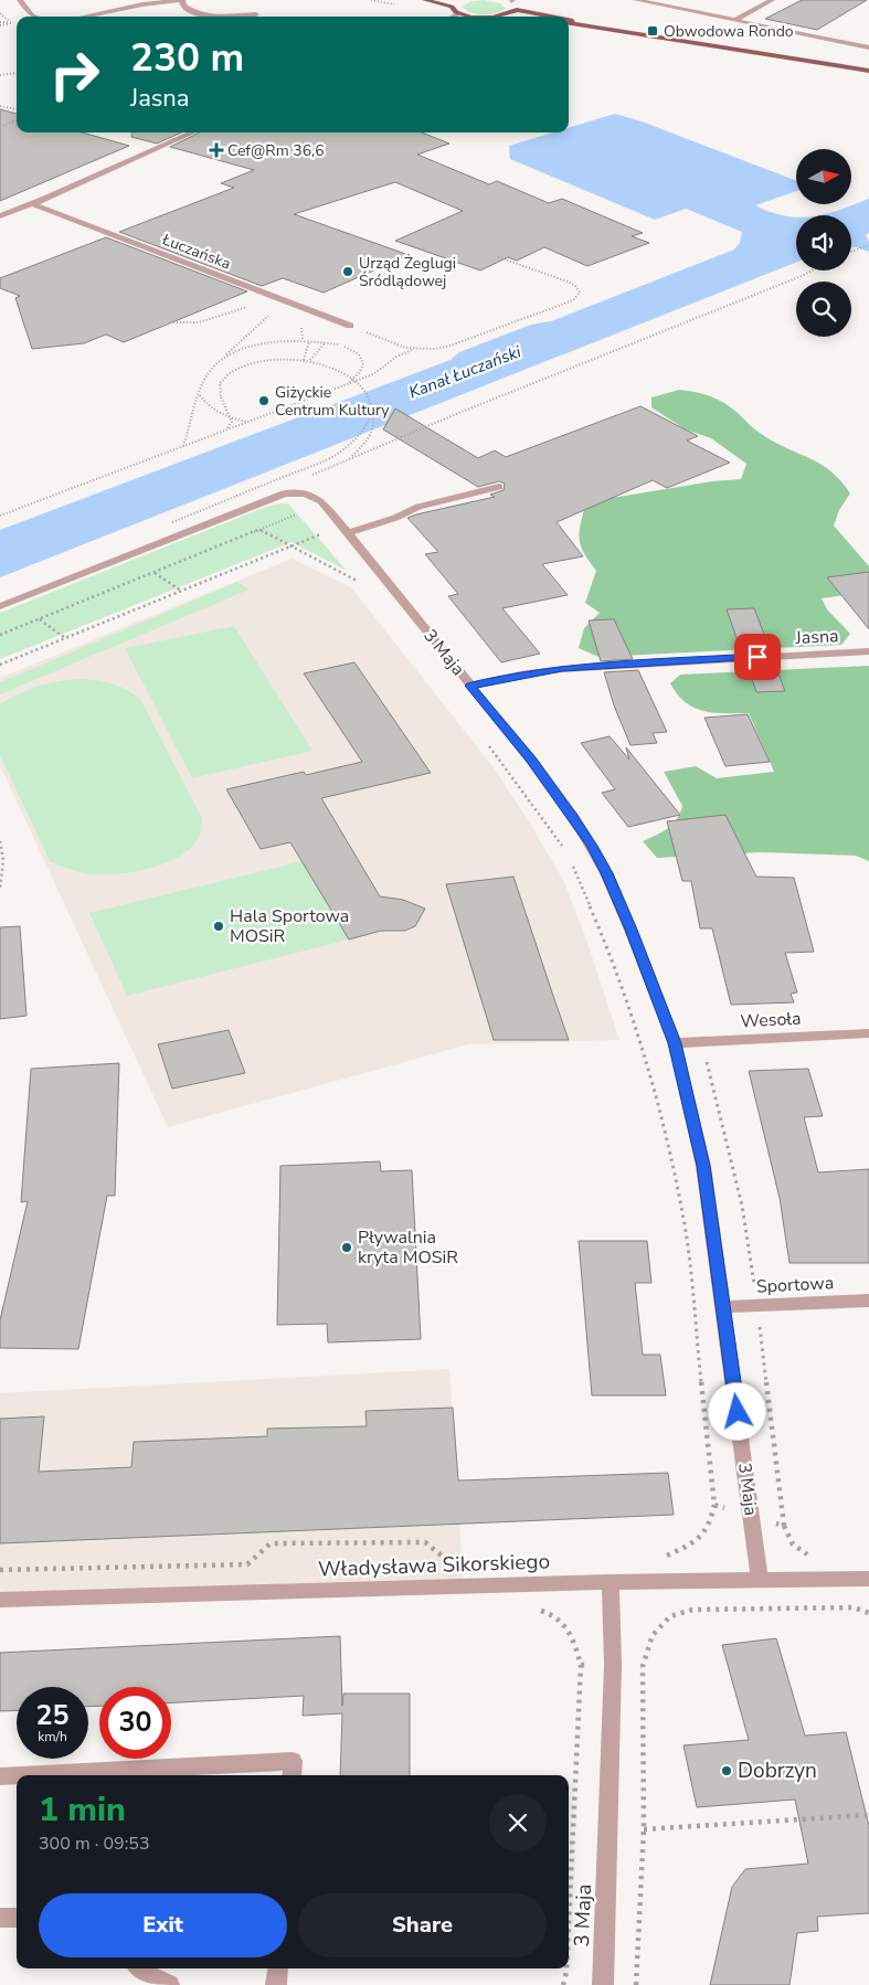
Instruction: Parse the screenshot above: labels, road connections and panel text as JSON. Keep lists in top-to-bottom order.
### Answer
{
  "streets": {
    "street": [
      "Łuczańska",
      "Jasna",
      "3 Maja",
      "Wesoła",
      "Sportowa",
      "Władysława Sikorskiego"
    ]
  },
  "crossings": [
    ["Jasna", "3 Maja"],
    ["3 Maja", "Wesoła"],
    ["3 Maja", "Sportowa"],
    ["3 Maja", "Władysława Sikorskiego"]
  ],
  "water": ["Kanał Łuczański"],
  "places": {
    "transit": ["Obwodowa Rondo"],
    "health": ["Cef@Rm 36,6"],
    "other": [
      "Urząd Żeglugi Śródlądowej",
      "Giżyckie Centrum Kultury",
      "Hala Sportowa MOSiR",
      "Pływalnia kryta MOSiR",
      "Dobrzyn"
    ]
  },
  "north": "right",
  "page": {
    "turn": ["230 m", "Jasna"],
    "speed": "25 km/h",
    "limit": "30",
    "heading": ["1 min", "300 m · 09:53"],
    "buttons": ["Exit", "Share"]
  }
}
